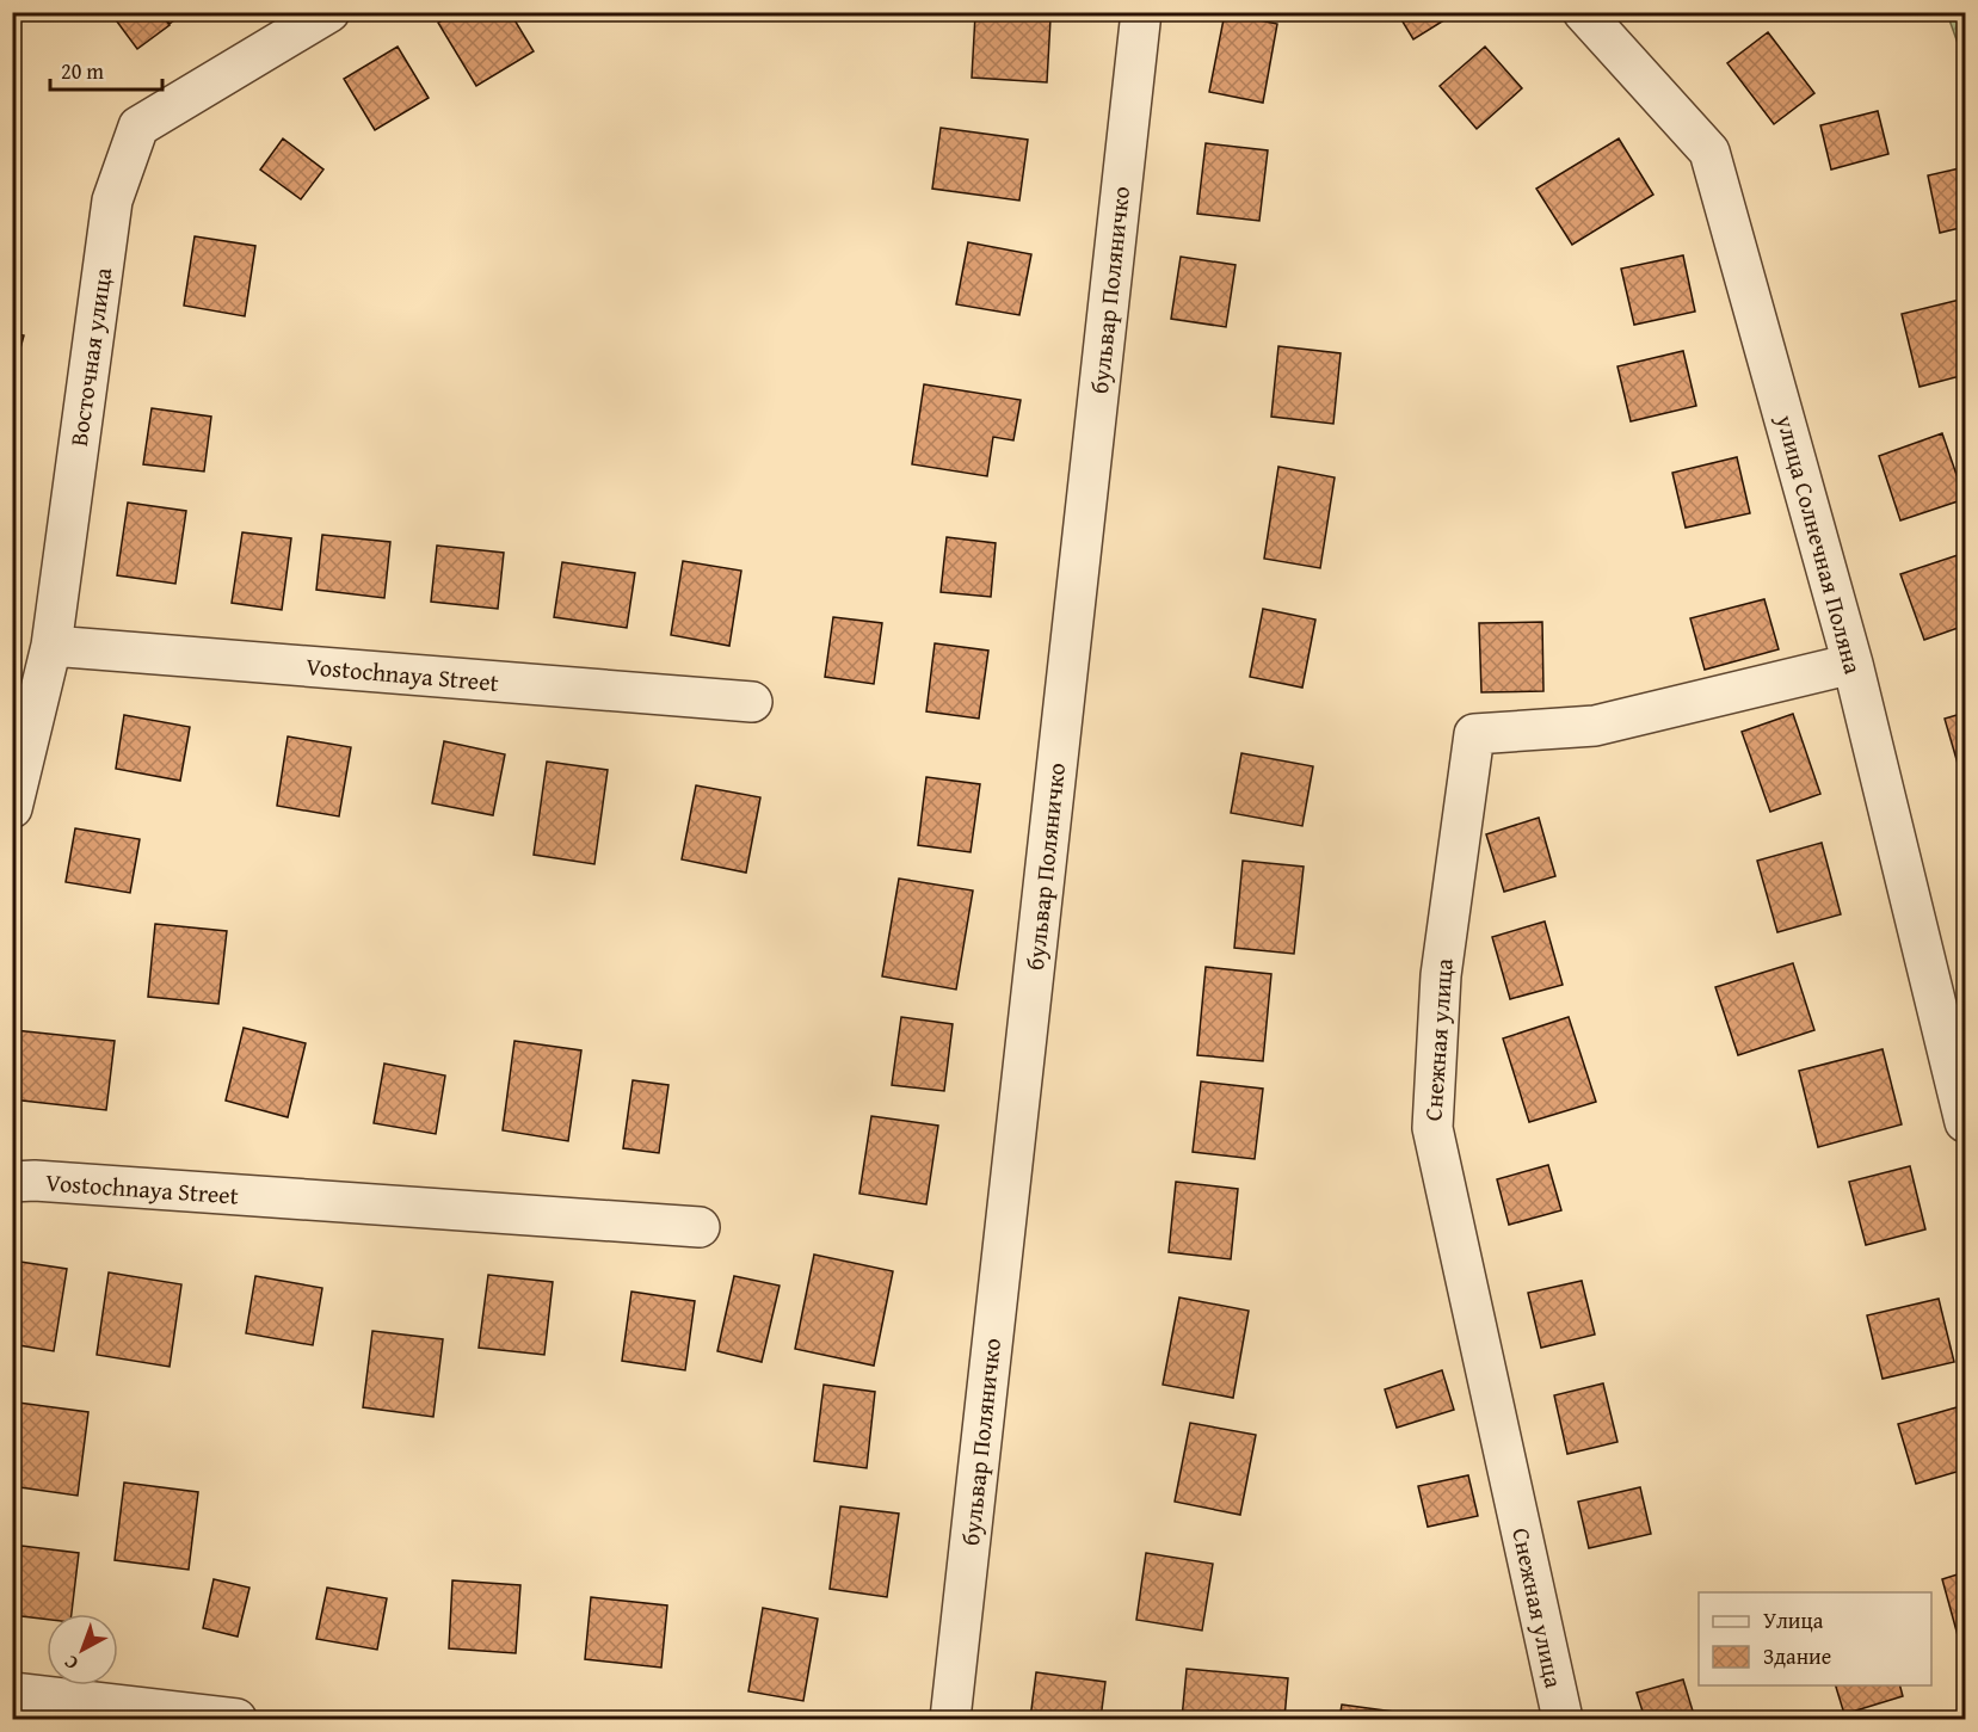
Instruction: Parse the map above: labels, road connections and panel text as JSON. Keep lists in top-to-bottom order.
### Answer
{
  "streets": {
    "street": [
      "бульвар Поляничко",
      "Восточная улица",
      "улица Солнечная Поляна",
      "Vostochnaya Street",
      "Снежная улица"
    ]
  },
  "crossings": [
    ["Восточная улица", "Vostochnaya Street"],
    ["улица Солнечная Поляна", "Снежная улица"]
  ],
  "legend": ["Улица", "Здание"],
  "scale_bar": "20 m",
  "north": "bottom left"
}
